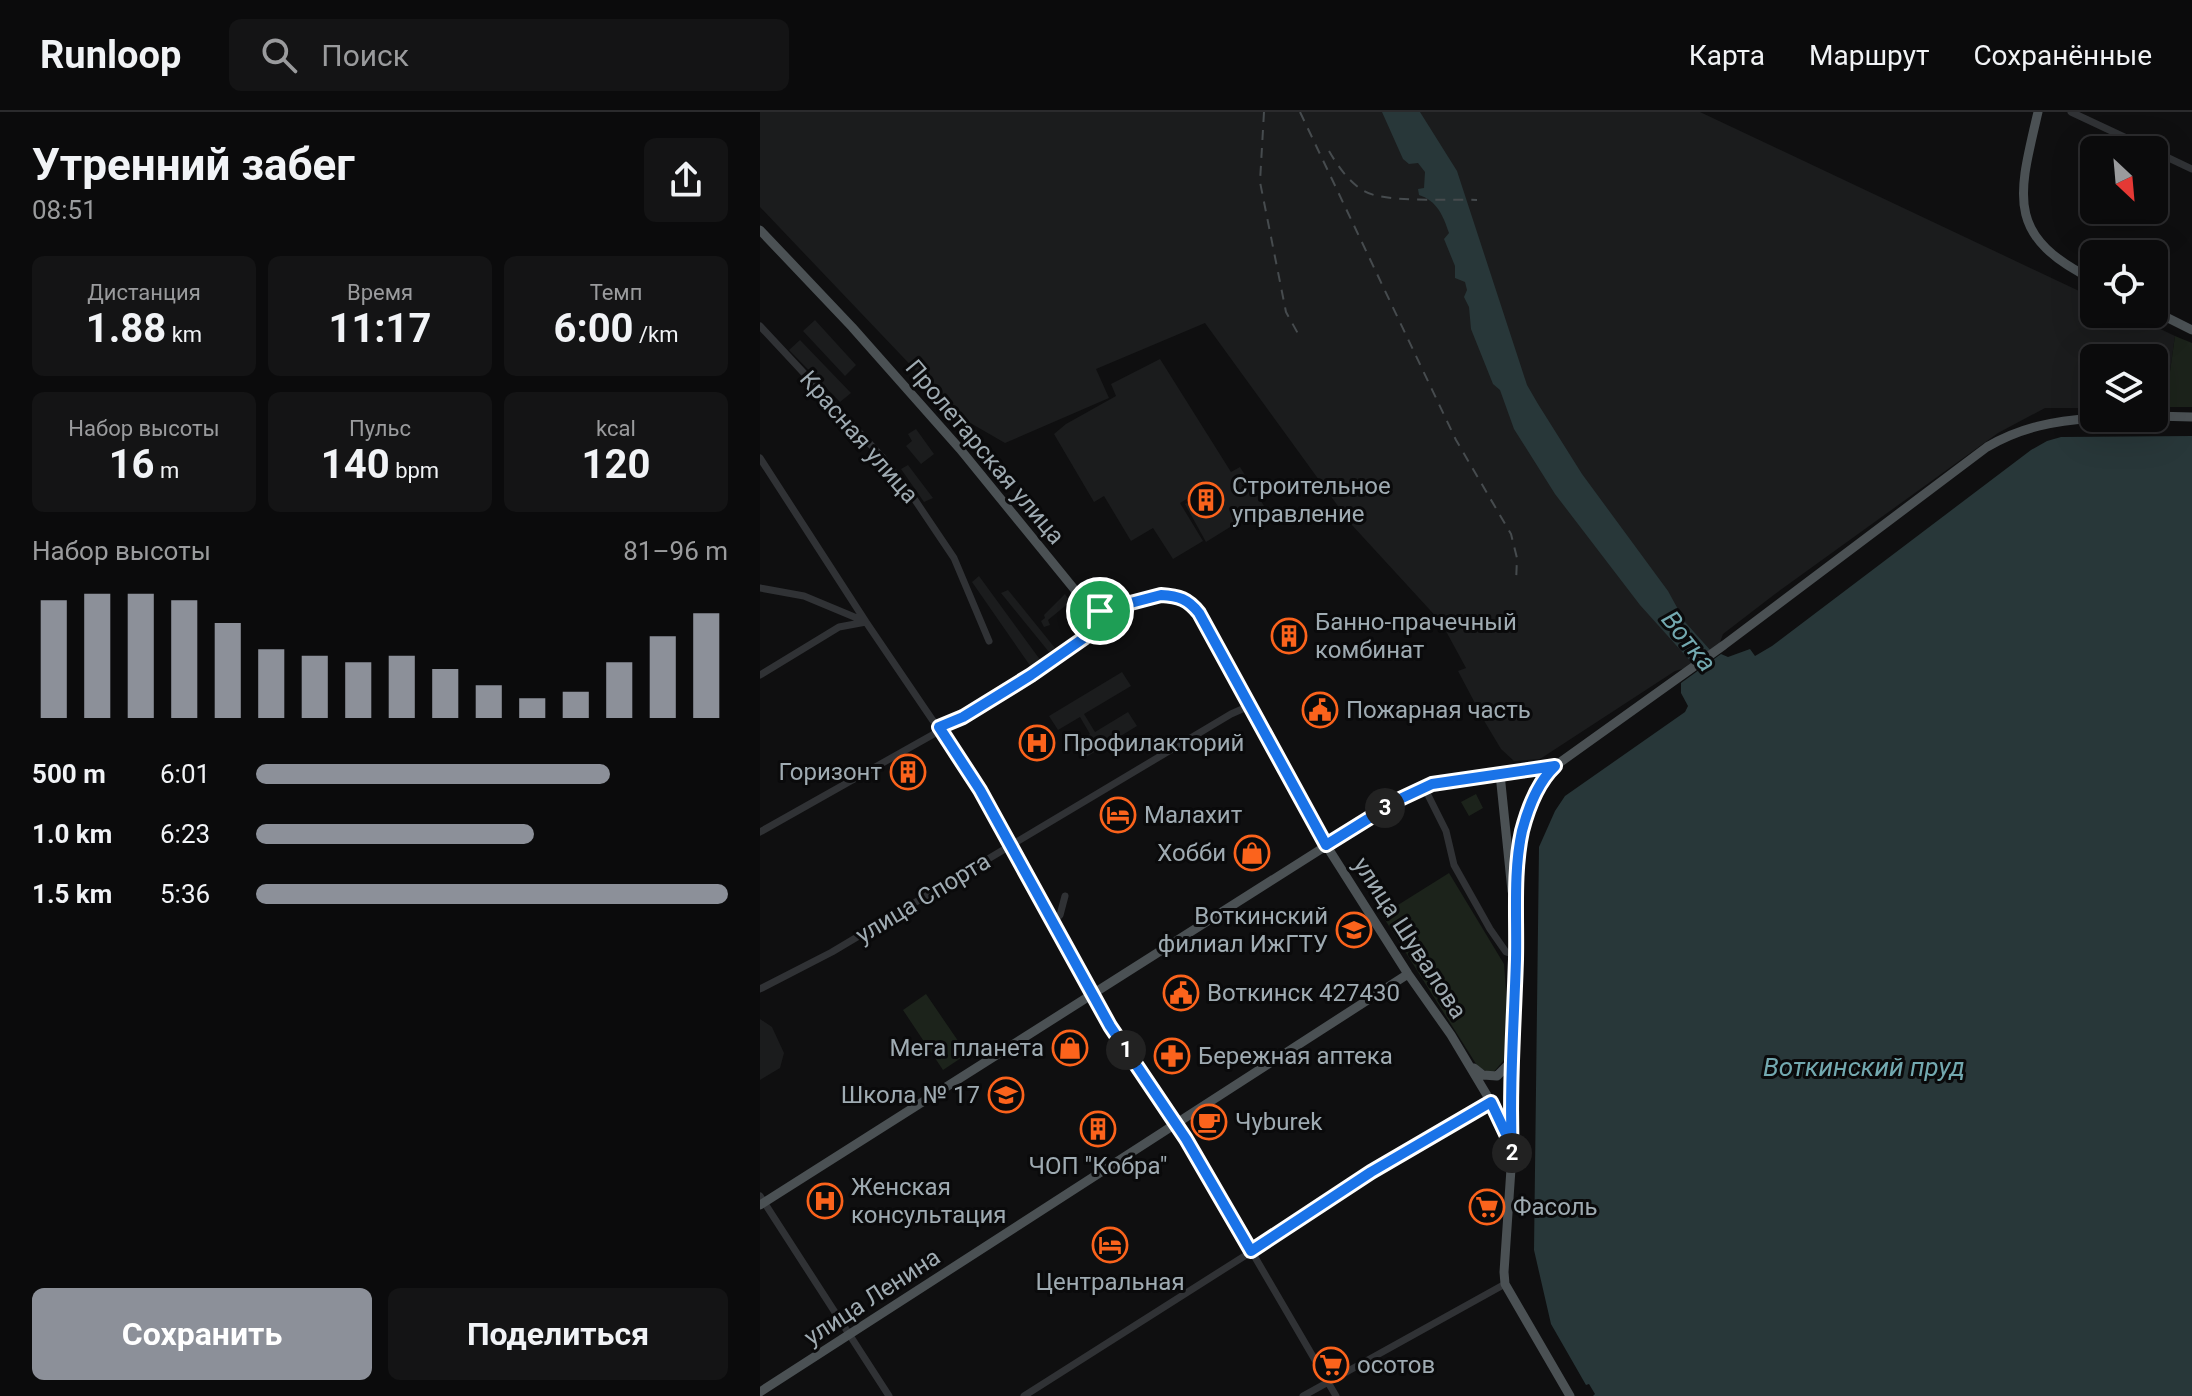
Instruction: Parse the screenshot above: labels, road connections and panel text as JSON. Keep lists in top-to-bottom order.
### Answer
{
  "streets": {
    "main road": ["Пролетарская улица", "улица Шувалова", "улица Ленина"],
    "street": ["Красная улица", "улица Спорта"]
  },
  "crossings": [
    ["улица Спорта", "улица Шувалова"],
    ["улица Шувалова", "улица Ленина"]
  ],
  "water": ["Вотка", "Воткинский пруд"],
  "places": {
    "building": [
      "Строительное управление",
      "Банно-прачечный комбинат",
      "Горизонт",
      "ЧОП \"Кобра\""
    ],
    "public building": ["Пожарная часть", "Воткинск 427430"],
    "hospital": ["Профилакторий", "Женская консультация"],
    "hotel": ["Малахит", "Центральная"],
    "shop": ["Хобби", "Мега планета"],
    "school or university": ["Воткинский филиал ИжГТУ", "Школа № 17"],
    "pharmacy": ["Бережная аптека"],
    "cafe": ["Чуburek"],
    "supermarket": ["Фасоль", "осотов"]
  },
  "north": "bottom right",
  "page": {
    "header": "Runloop",
    "search": "Поиск",
    "nav": ["Карта", "Маршрут", "Сохранённые"],
    "heading": ["Утренний забег", "08:51"],
    "stats": [
      ["Дистанция", "1.88 km"],
      ["Время", "11:17"],
      ["Темп", "6:00 /km"],
      ["Набор высоты", "16 m"],
      ["Пульс", "140 bpm"],
      ["kcal", "120"]
    ],
    "chart": ["Набор высоты", "81–96 m"],
    "list": [
      {
        "name": "500 m",
        "note": "6:01"
      },
      {
        "name": "1.0 km",
        "note": "6:23"
      },
      {
        "name": "1.5 km",
        "note": "5:36"
      }
    ],
    "pins": ["3", "1", "2"],
    "buttons": ["Сохранить", "Поделиться"]
  }
}
